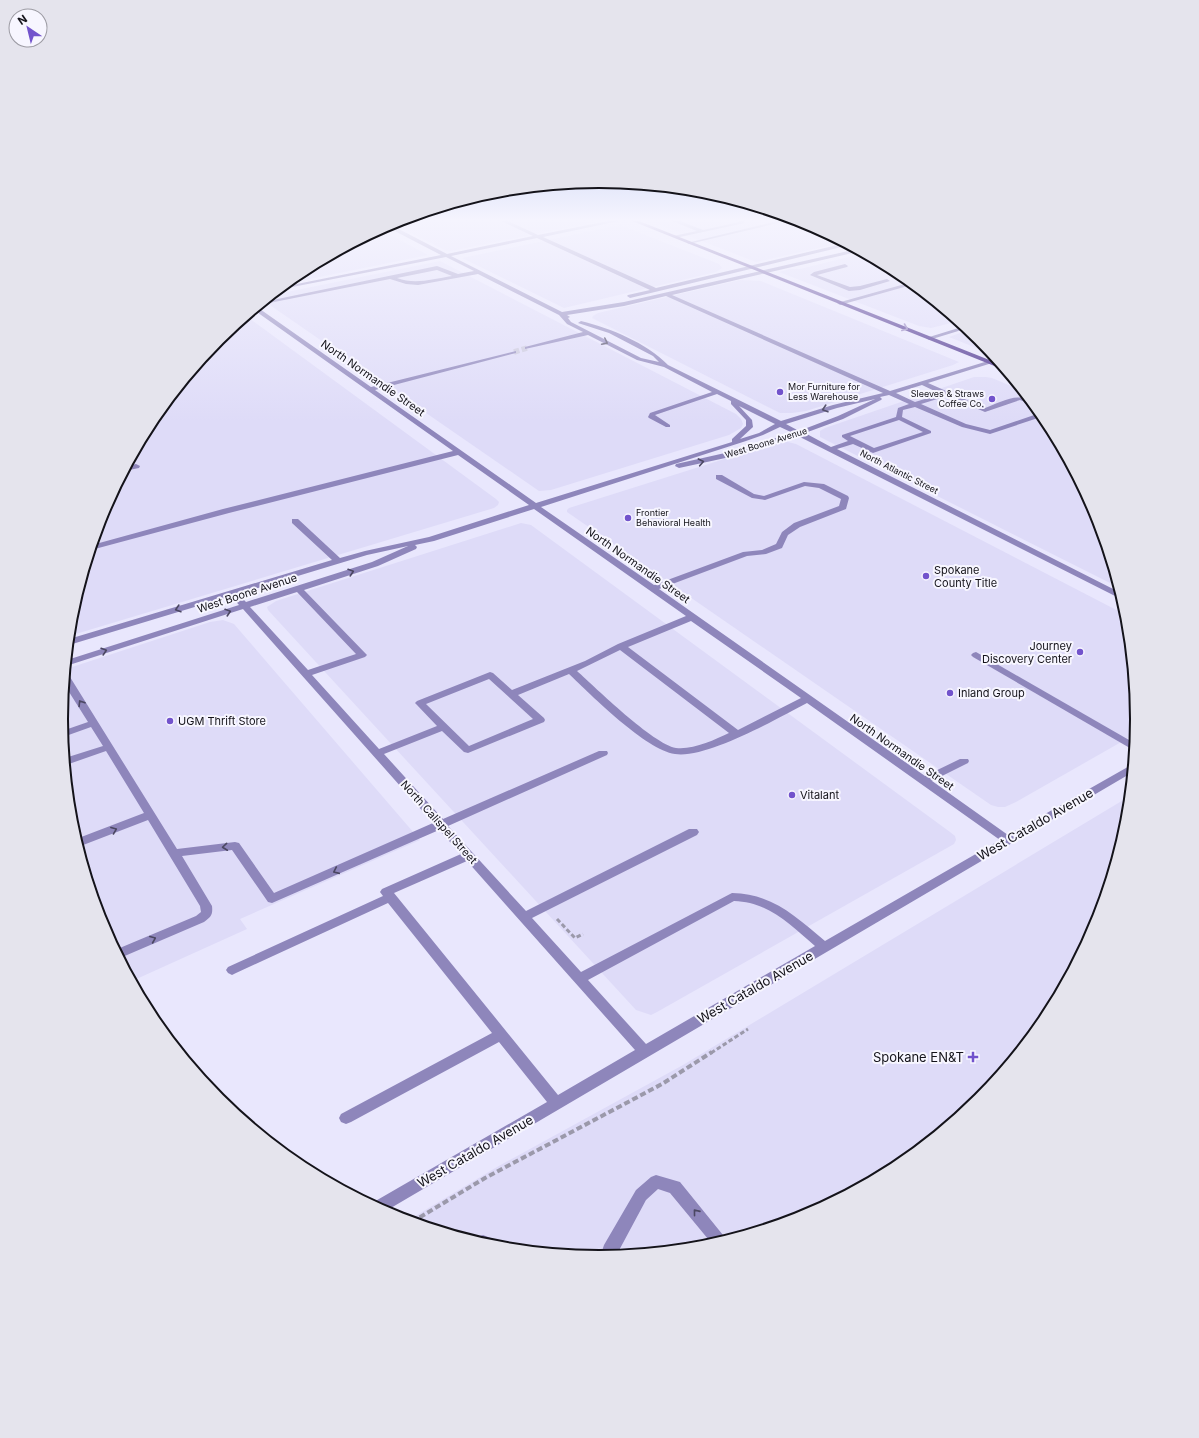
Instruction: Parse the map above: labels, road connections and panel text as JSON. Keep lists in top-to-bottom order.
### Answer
{
  "streets": {
    "street": [
      "North Normandie Street",
      "West Boone Avenue",
      "North Atlantic Street",
      "North Calispel Street",
      "West Cataldo Avenue"
    ]
  },
  "crossings": [
    ["North Normandie Street", "West Boone Avenue"],
    ["North Normandie Street", "West Cataldo Avenue"],
    ["West Boone Avenue", "North Atlantic Street"],
    ["West Boone Avenue", "North Calispel Street"],
    ["North Calispel Street", "West Cataldo Avenue"]
  ],
  "places": {
    "other": [
      "Mor Furniture for Less Warehouse",
      "Sleeves & Straws Coffee Co.",
      "Frontier Behavioral Health",
      "Spokane County Title",
      "Journey Discovery Center",
      "Inland Group",
      "UGM Thrift Store",
      "Vitalant"
    ],
    "health": ["Spokane EN&T"]
  },
  "north": "top left"
}
